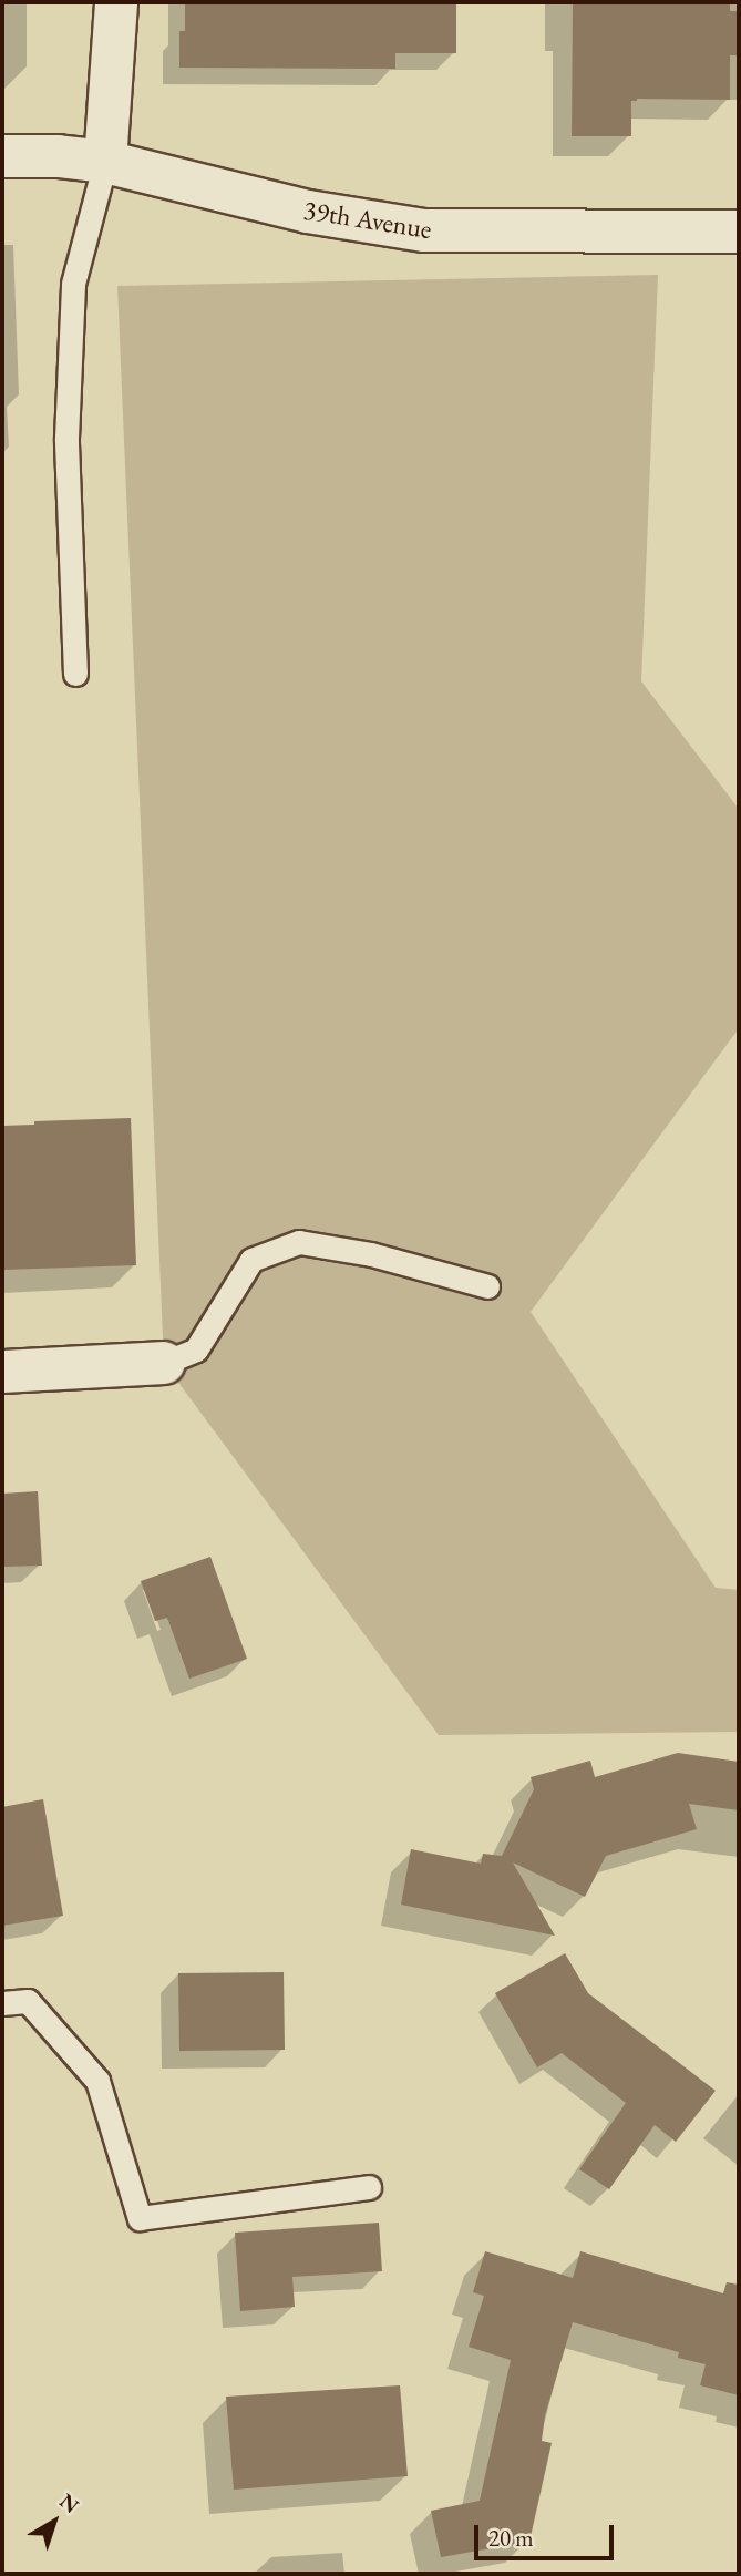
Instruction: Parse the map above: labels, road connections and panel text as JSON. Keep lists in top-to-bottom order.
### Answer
{
  "streets": {
    "street": ["39th Avenue"]
  },
  "scale_bar": "20 m",
  "north": "top right"
}
